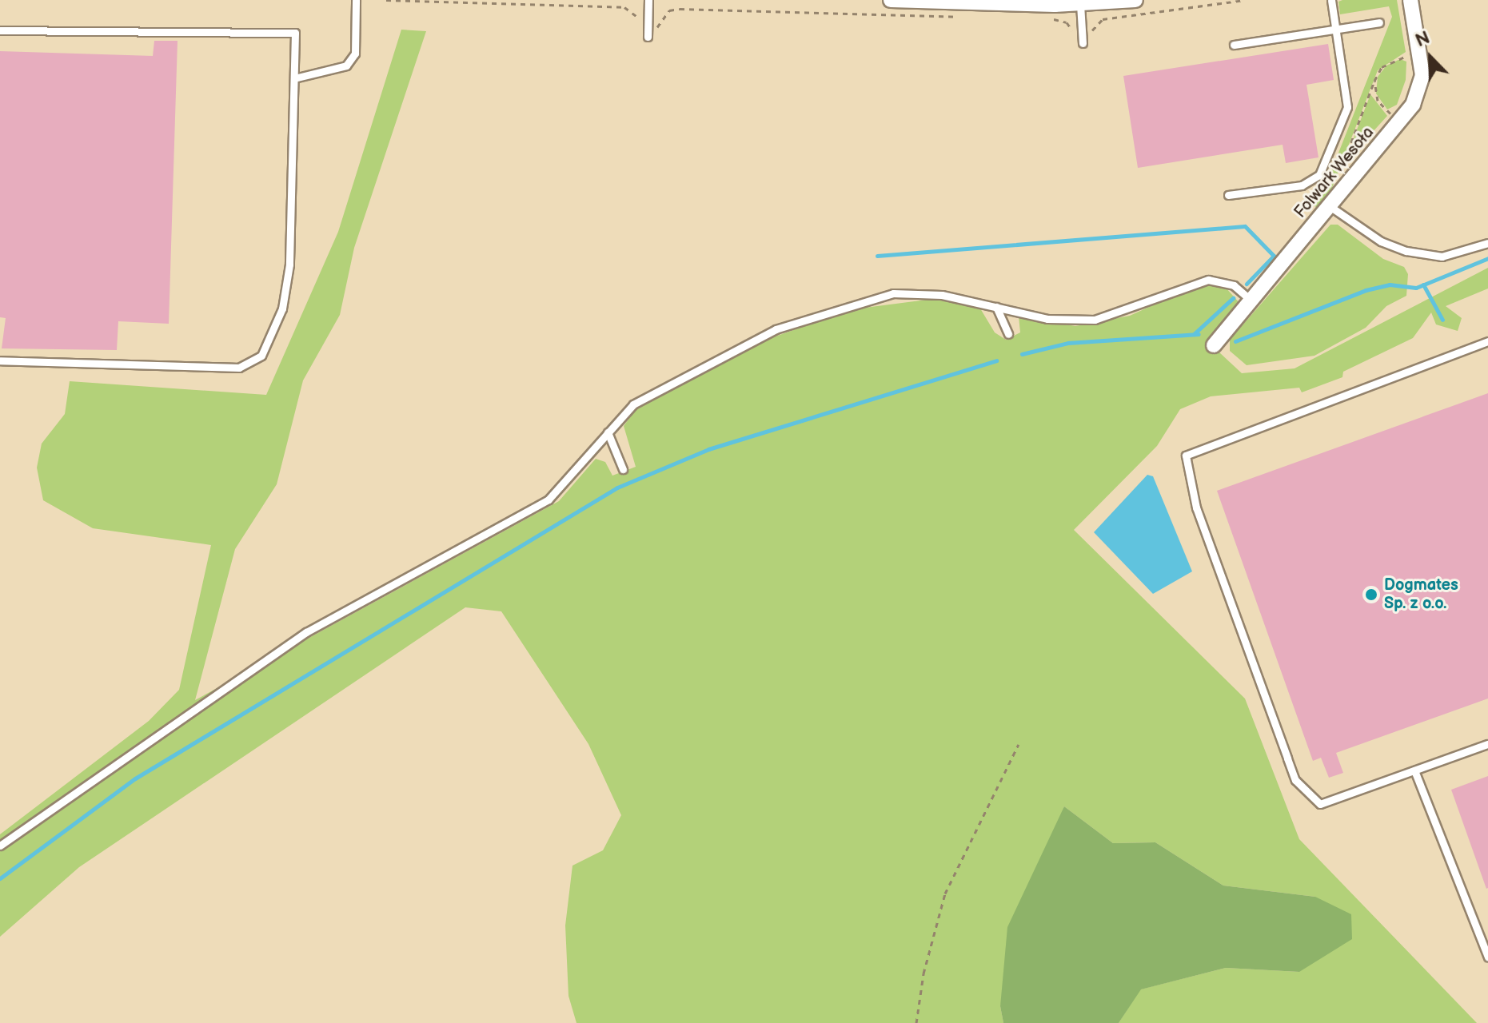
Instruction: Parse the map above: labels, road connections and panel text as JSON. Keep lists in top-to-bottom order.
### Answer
{
  "streets": {
    "street": ["Folwark Wesoła"]
  },
  "places": ["Dogmates Sp. z o.o."],
  "north": "top left"
}
